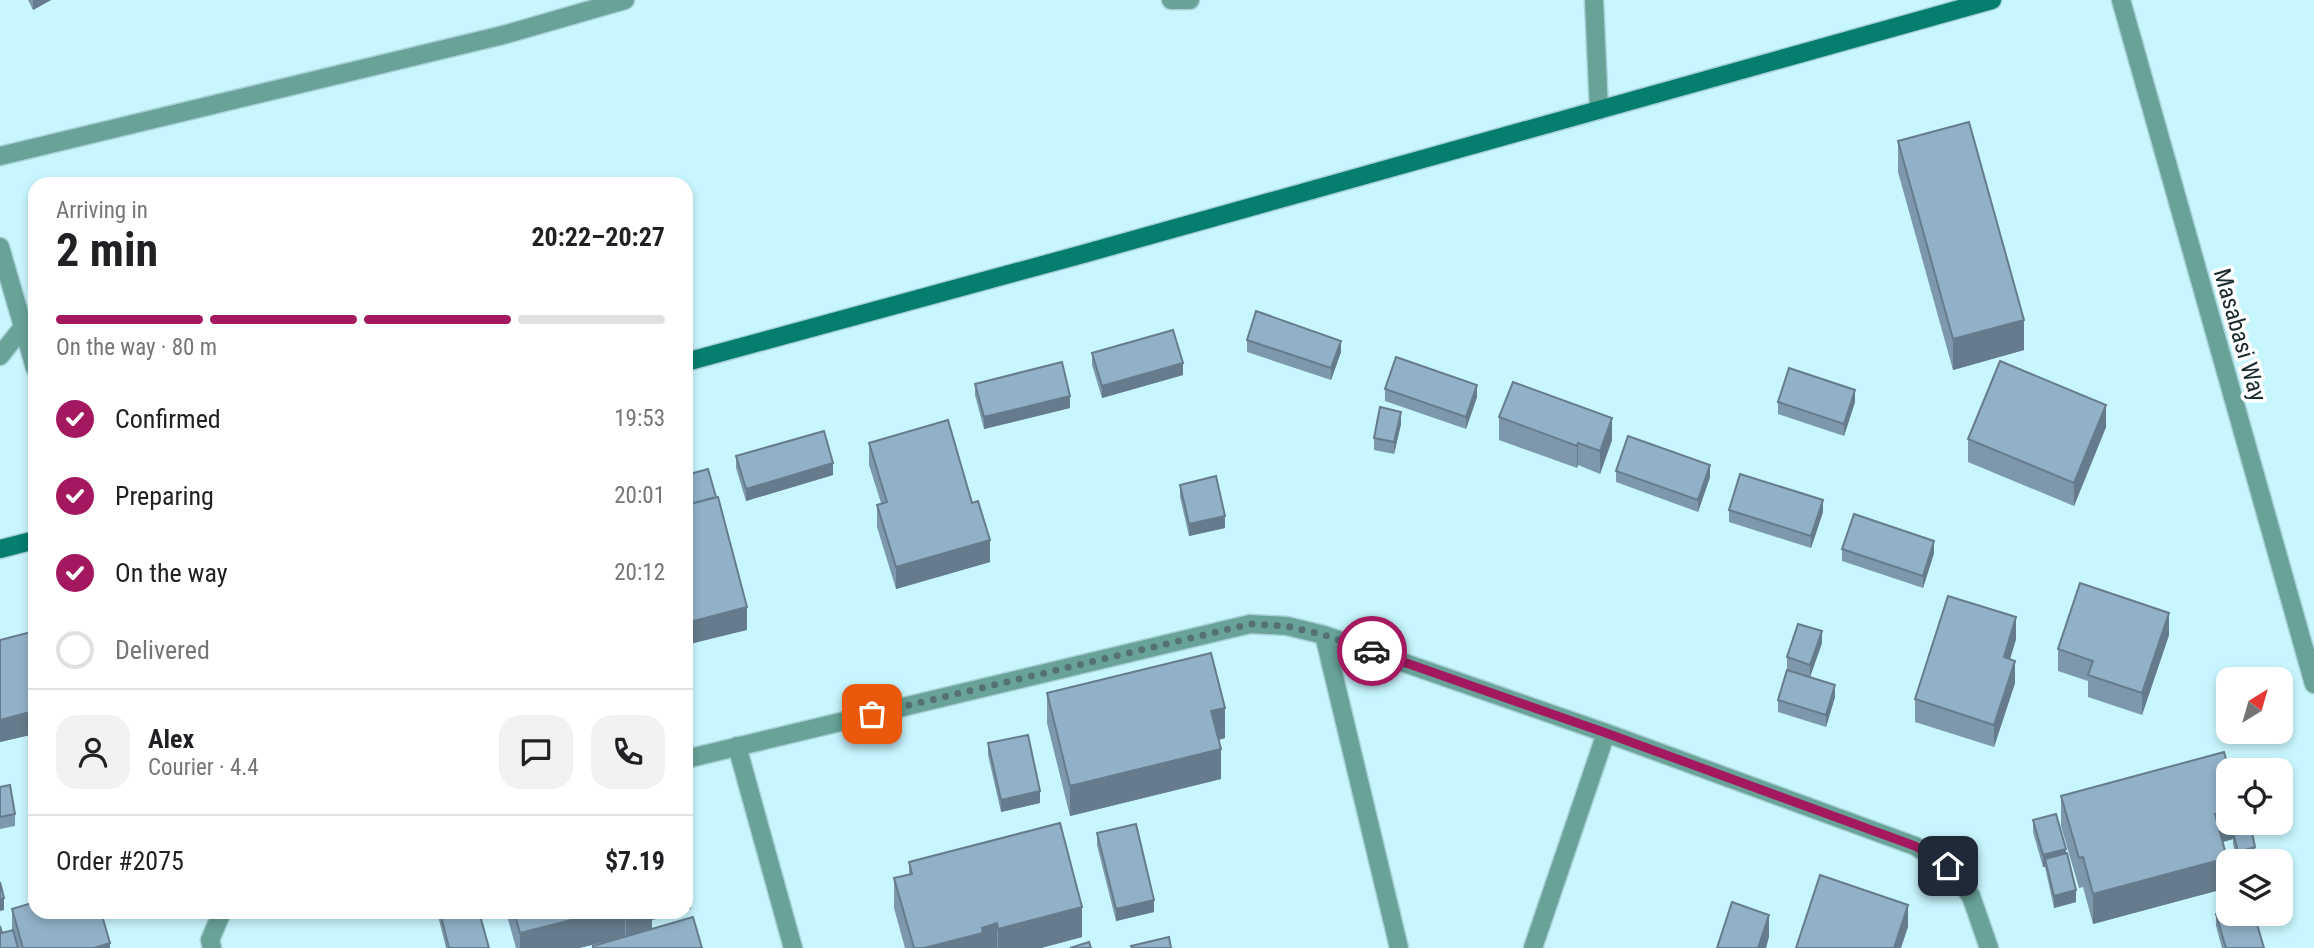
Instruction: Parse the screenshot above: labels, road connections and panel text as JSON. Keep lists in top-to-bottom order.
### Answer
{
  "streets": {
    "street": ["Masabasi Way"]
  },
  "north": "top right",
  "page": {
    "heading": ["2 min", "Arriving in", "20:22–20:27"],
    "panel": [
      "Alex",
      "Courier · 4.4",
      "Order #2075",
      "$7.19"
    ],
    "bar": "On the way · 80 m",
    "list": [
      ["Confirmed", "19:53"],
      ["Preparing", "20:01"],
      ["On the way", "20:12"],
      "Delivered"
    ]
  }
}
